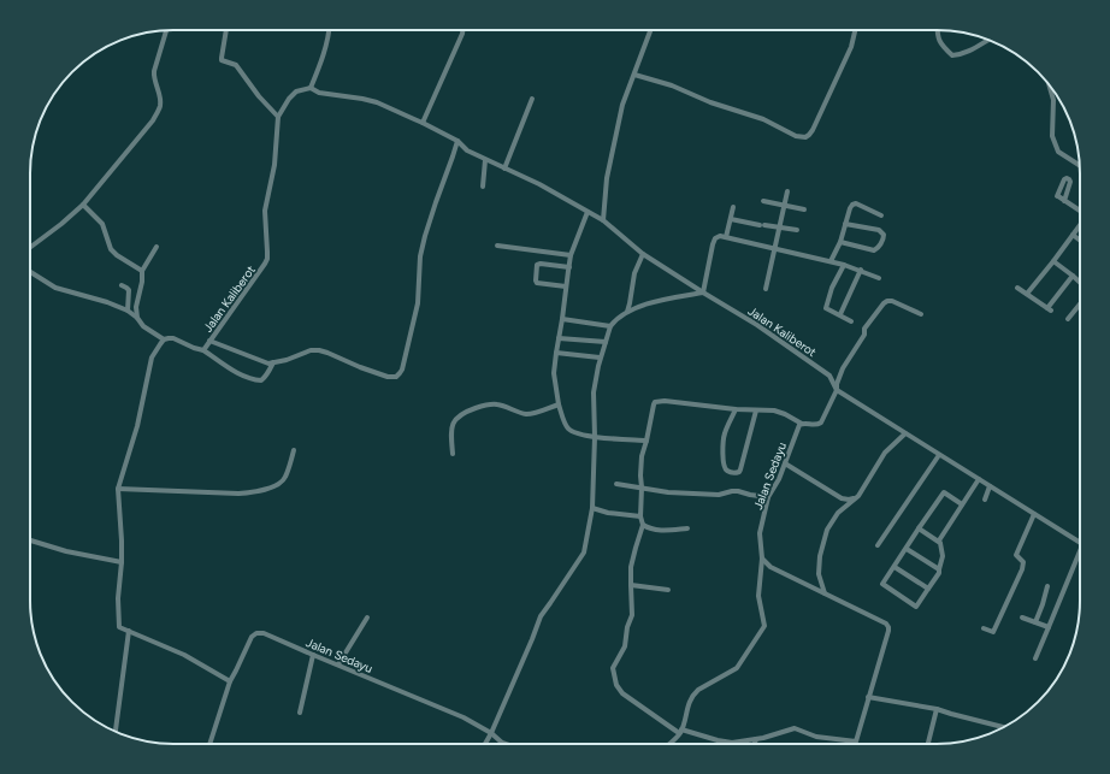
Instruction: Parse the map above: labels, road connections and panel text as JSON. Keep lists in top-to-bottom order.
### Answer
{
  "streets": {
    "street": ["Jalan Kaliberot", "Jalan Sedayu"]
  }
}
